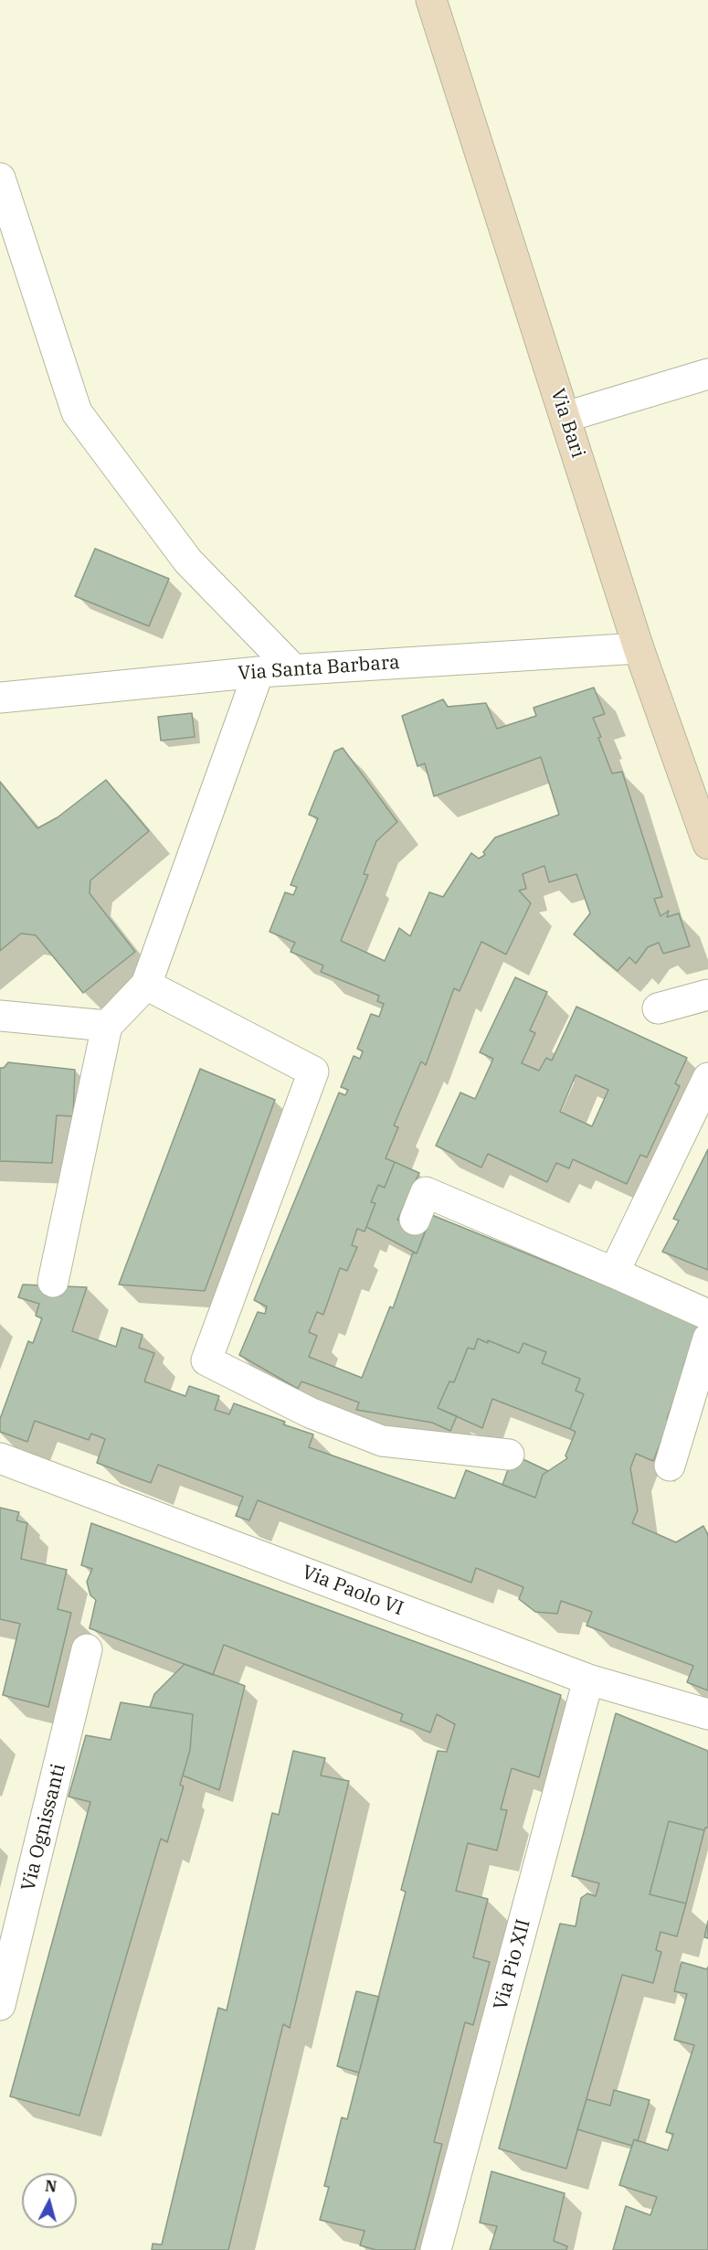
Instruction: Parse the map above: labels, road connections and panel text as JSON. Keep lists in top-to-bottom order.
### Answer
{
  "streets": {
    "main road": ["Via Bari"],
    "street": [
      "Via Santa Barbara",
      "Via Paolo VI",
      "Via Ognissanti",
      "Via Pio XII"
    ]
  },
  "crossings": [
    ["Via Bari", "Via Santa Barbara"],
    ["Via Paolo VI", "Via Pio XII"]
  ],
  "north": "top"
}
